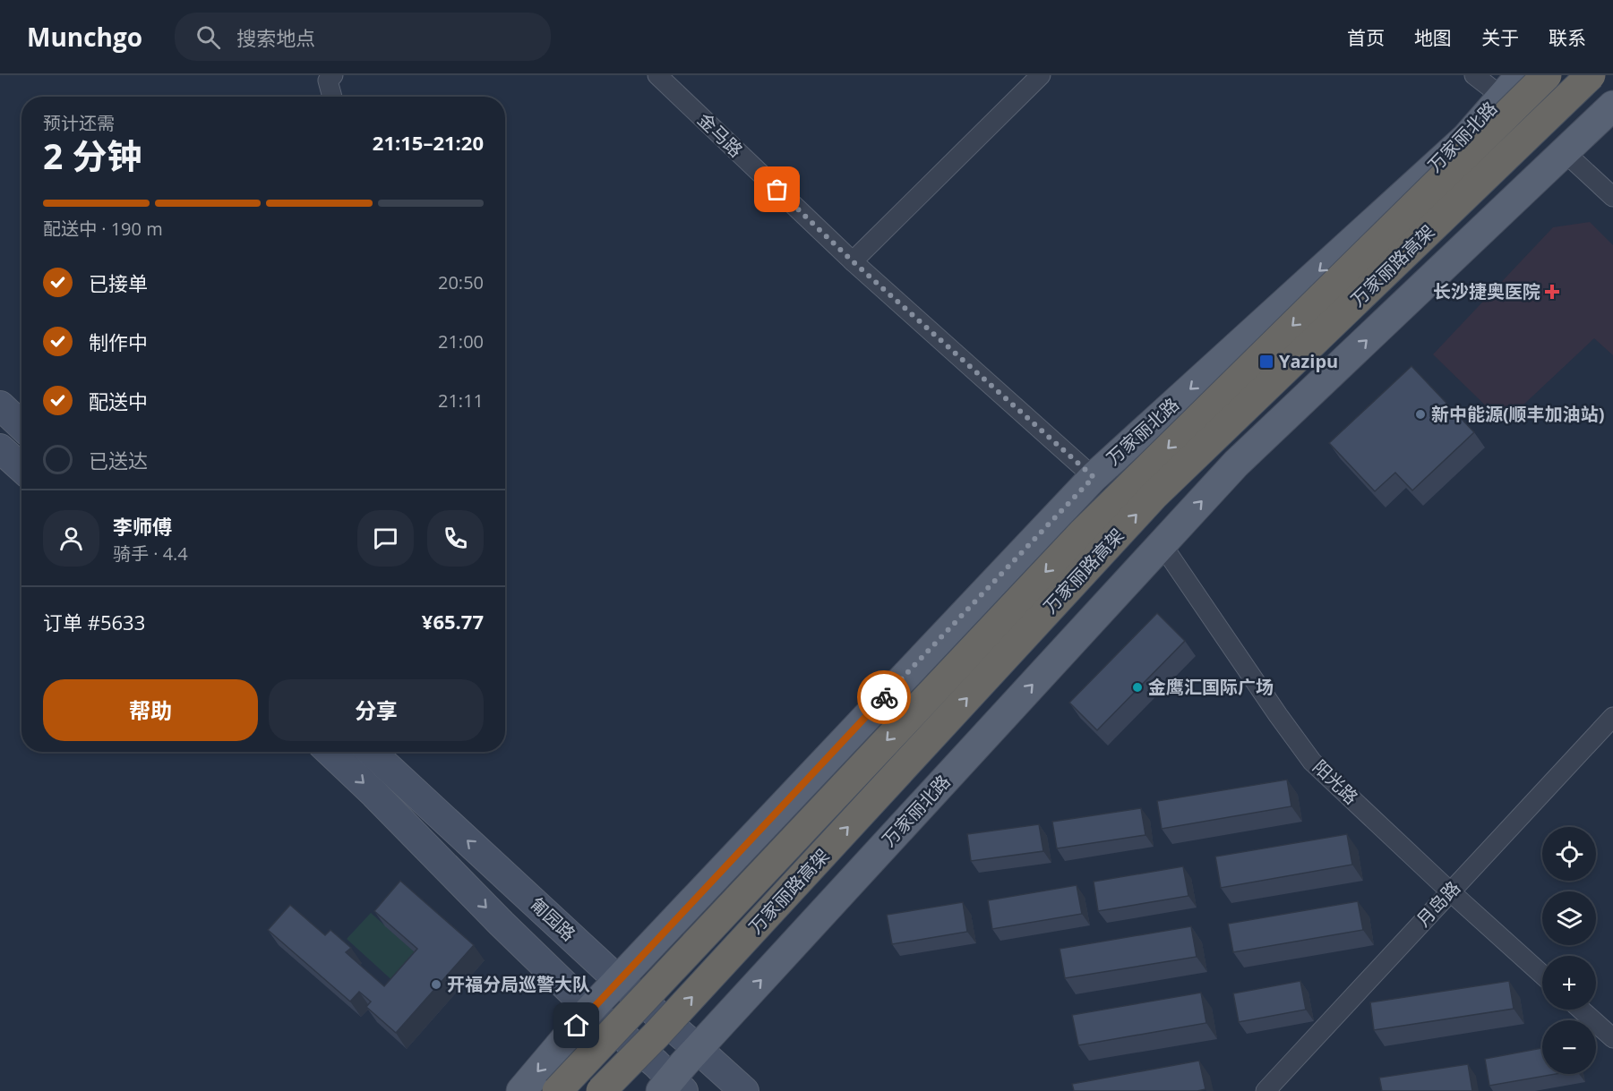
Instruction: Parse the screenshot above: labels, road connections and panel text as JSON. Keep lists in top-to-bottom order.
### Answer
{
  "streets": {
    "highway": ["万家丽路高架"],
    "main road": ["万家丽北路", "匍园路"],
    "street": ["金马路", "阳光路", "月岛路"]
  },
  "crossings": [
    ["金马路", "万家丽北路"],
    ["万家丽北路", "阳光路"],
    ["万家丽北路", "匍园路"],
    ["阳光路", "月岛路"]
  ],
  "places": {
    "health": ["长沙捷奥医院"],
    "transit": ["Yazipu"],
    "other": ["新中能源(顺丰加油站)", "金鹰汇国际广场", "开福分局巡警大队"]
  },
  "page": {
    "header": "Munchgo",
    "search": "搜索地点",
    "nav": [
      "首页",
      "地图",
      "关于",
      "联系"
    ],
    "heading": ["2 分钟", "预计还需", "21:15–21:20"],
    "panel": [
      "李师傅",
      "骑手 · 4.4",
      "订单 #5633",
      "¥65.77"
    ],
    "bar": "配送中 · 190 m",
    "list": [
      ["已接单", "20:50"],
      ["制作中", "21:00"],
      ["配送中", "21:11"],
      "已送达"
    ],
    "buttons": ["帮助", "分享"],
    "map_buttons": ["+", "−"]
  }
}
